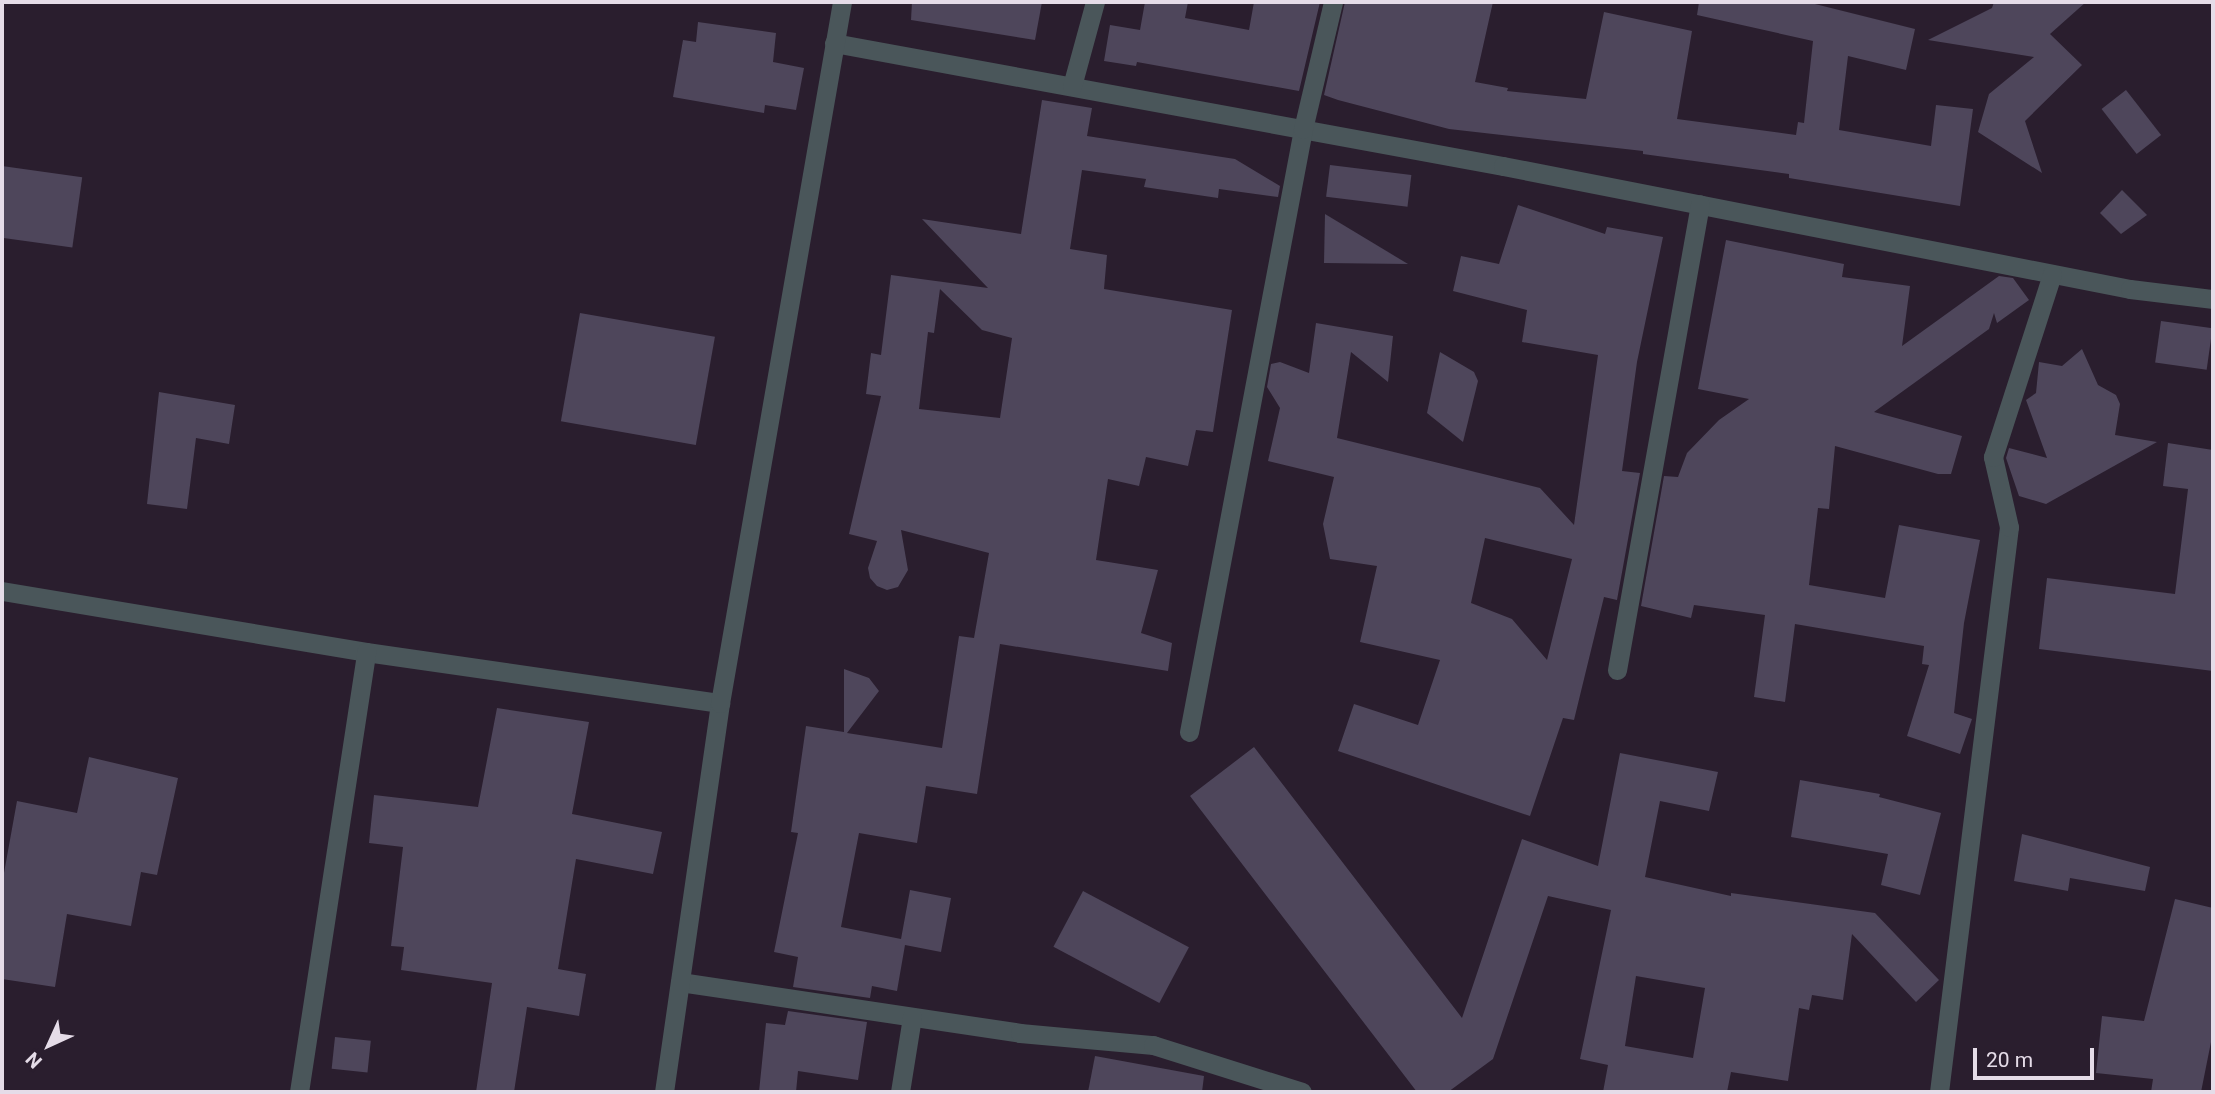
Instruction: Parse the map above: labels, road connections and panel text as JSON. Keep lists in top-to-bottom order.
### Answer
{
  "scale_bar": "20 m",
  "north": "bottom left"
}
